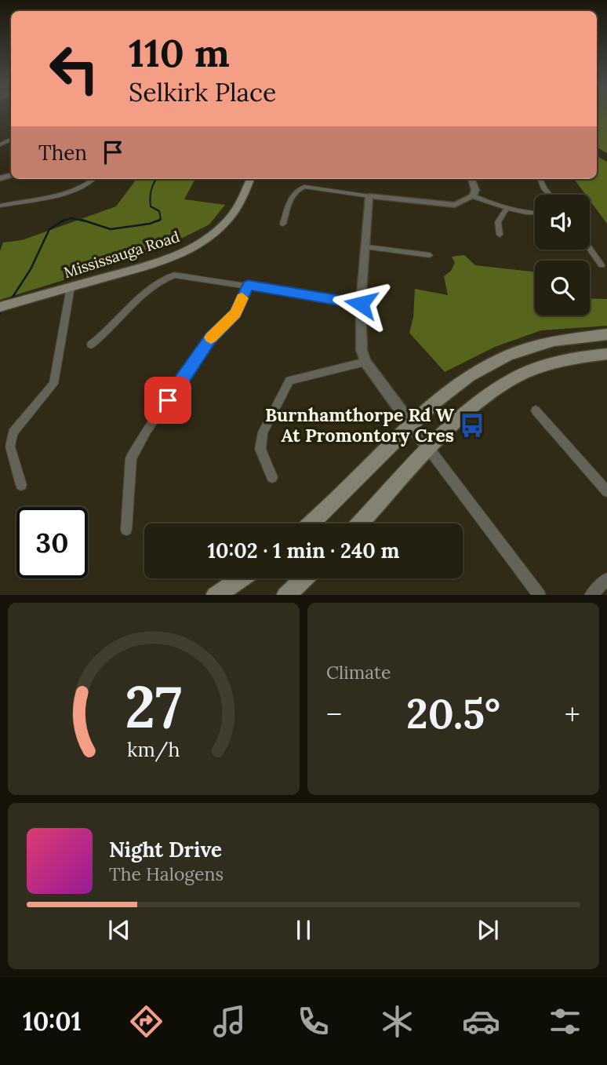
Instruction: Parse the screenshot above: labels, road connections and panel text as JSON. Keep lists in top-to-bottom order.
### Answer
{
  "streets": {
    "main road": ["Mississauga Road"]
  },
  "places": {
    "bus stop": ["Burnhamthorpe Rd W At Promontory Cres"]
  },
  "page": {
    "turn": ["110 m", "Selkirk Place"],
    "then": "Then",
    "limit": "30",
    "trip": "10:02 · 1 min · 240 m",
    "tile": "Climate",
    "heat": ["−", "20.5°", "+"],
    "song": ["Night Drive", "The Halogens"],
    "tabs": "10:01",
    "gauge": ["27", "km/h"]
  }
}
